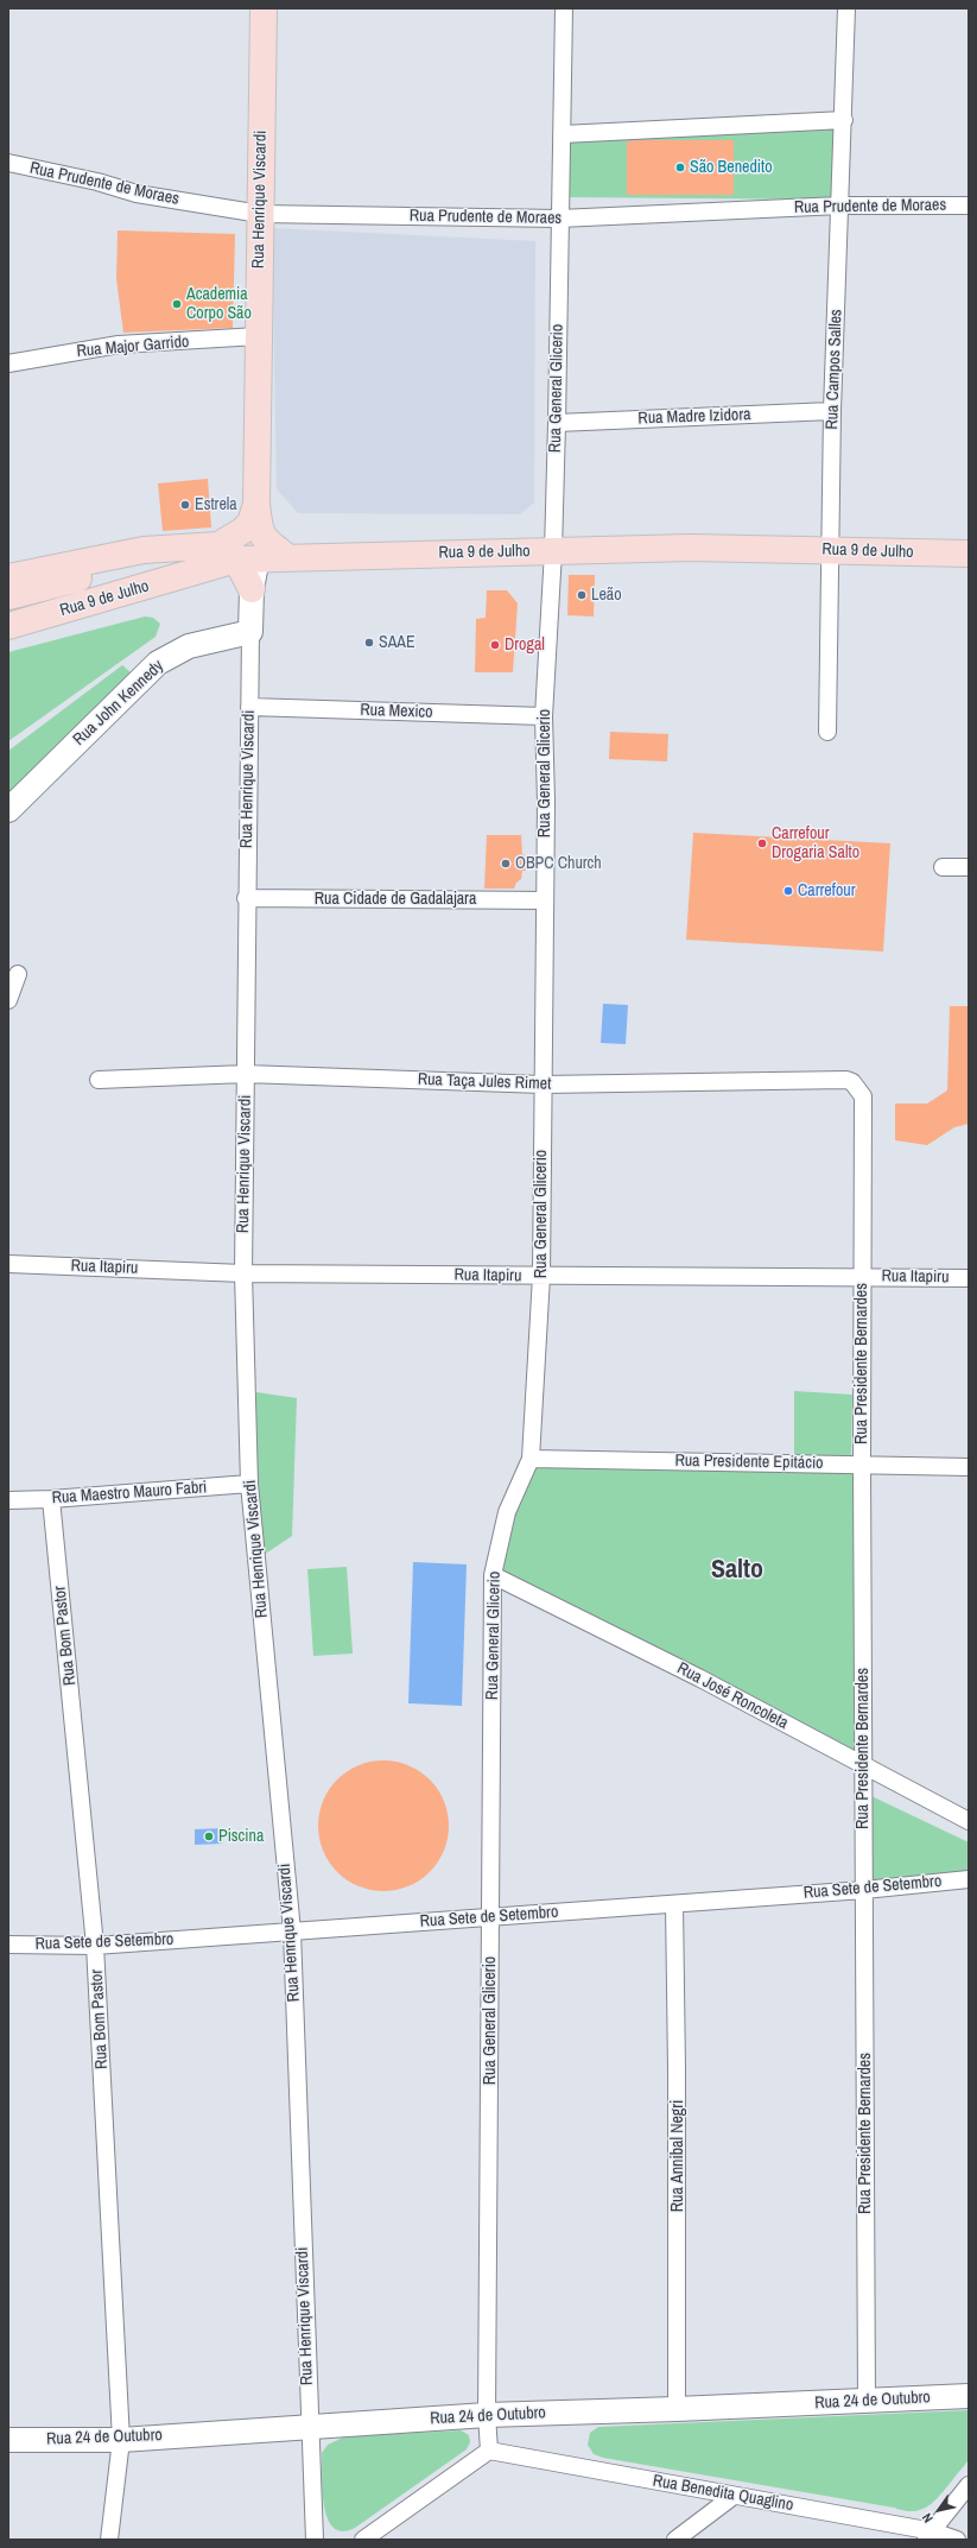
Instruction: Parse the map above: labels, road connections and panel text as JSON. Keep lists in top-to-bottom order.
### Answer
{
  "streets": {
    "main road": ["Rua Henrique Viscardi", "Rua 9 de Julho"],
    "street": [
      "Rua Prudente de Moraes",
      "Rua Major Garrido",
      "Rua Campos Salles",
      "Rua General Glicerio",
      "Rua Madre Izidora",
      "Rua John Kennedy",
      "Rua Mexico",
      "Rua Cidade de Gadalajara",
      "Rua Taça Jules Rimet",
      "Rua Itapiru",
      "Rua Presidente Bernardes",
      "Rua Presidente Epitácio",
      "Rua Maestro Mauro Fabri",
      "Rua Bom Pastor",
      "Rua José Roncoleta",
      "Rua Sete de Setembro",
      "Rua Annibal Negri",
      "Rua 24 de Outubro",
      "Rua Benedita Quaglino"
    ]
  },
  "crossings": [
    ["Rua Prudente de Moraes", "Rua Henrique Viscardi"],
    ["Rua Prudente de Moraes", "Rua Campos Salles"],
    ["Rua Prudente de Moraes", "Rua General Glicerio"],
    ["Rua Henrique Viscardi", "Rua Major Garrido"],
    ["Rua Henrique Viscardi", "Rua 9 de Julho"],
    ["Rua Henrique Viscardi", "Rua John Kennedy"],
    ["Rua Henrique Viscardi", "Rua Mexico"],
    ["Rua Henrique Viscardi", "Rua Cidade de Gadalajara"],
    ["Rua Henrique Viscardi", "Rua Taça Jules Rimet"],
    ["Rua Henrique Viscardi", "Rua Itapiru"],
    ["Rua Henrique Viscardi", "Rua Maestro Mauro Fabri"],
    ["Rua Henrique Viscardi", "Rua Sete de Setembro"],
    ["Rua Henrique Viscardi", "Rua 24 de Outubro"],
    ["Rua Campos Salles", "Rua Madre Izidora"],
    ["Rua Campos Salles", "Rua 9 de Julho"],
    ["Rua General Glicerio", "Rua Madre Izidora"],
    ["Rua General Glicerio", "Rua 9 de Julho"],
    ["Rua General Glicerio", "Rua Mexico"],
    ["Rua General Glicerio", "Rua Cidade de Gadalajara"],
    ["Rua General Glicerio", "Rua Taça Jules Rimet"],
    ["Rua General Glicerio", "Rua Itapiru"],
    ["Rua General Glicerio", "Rua Presidente Epitácio"],
    ["Rua General Glicerio", "Rua José Roncoleta"],
    ["Rua General Glicerio", "Rua Sete de Setembro"],
    ["Rua General Glicerio", "Rua 24 de Outubro"],
    ["Rua General Glicerio", "Rua Benedita Quaglino"],
    ["Rua Taça Jules Rimet", "Rua Presidente Bernardes"],
    ["Rua Itapiru", "Rua Presidente Bernardes"],
    ["Rua Presidente Bernardes", "Rua Presidente Epitácio"],
    ["Rua Presidente Bernardes", "Rua José Roncoleta"],
    ["Rua Presidente Bernardes", "Rua Sete de Setembro"],
    ["Rua Presidente Bernardes", "Rua 24 de Outubro"],
    ["Rua Maestro Mauro Fabri", "Rua Bom Pastor"],
    ["Rua Bom Pastor", "Rua Sete de Setembro"],
    ["Rua Bom Pastor", "Rua 24 de Outubro"],
    ["Rua Sete de Setembro", "Rua Annibal Negri"],
    ["Rua Annibal Negri", "Rua 24 de Outubro"]
  ],
  "districts": ["Salto"],
  "places": [
    "São Benedito",
    "Academia Corpo São",
    "Estrela",
    "Leão",
    "SAAE",
    "Drogal",
    "Carrefour Drogaria Salto",
    "OBPC Church",
    "Carrefour",
    "Piscina"
  ],
  "north": "bottom left"
}
